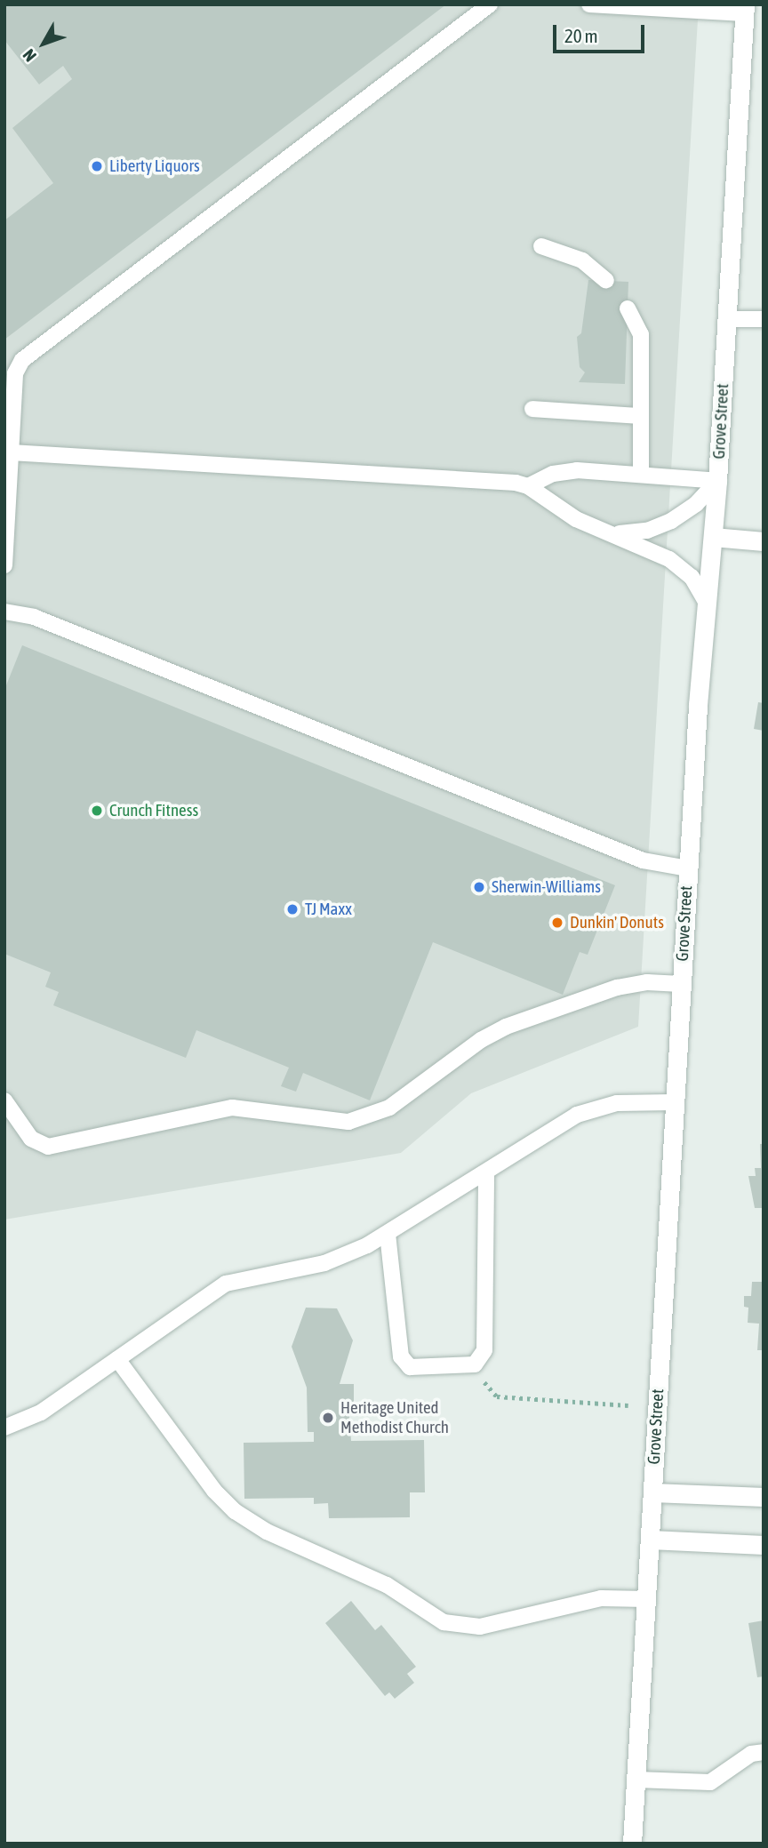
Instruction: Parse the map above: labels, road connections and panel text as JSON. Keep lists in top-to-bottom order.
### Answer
{
  "streets": {
    "main road": ["Grove Street"]
  },
  "places": [
    "Liberty Liquors",
    "Crunch Fitness",
    "Sherwin-Williams",
    "TJ Maxx",
    "Dunkin' Donuts",
    "Heritage United Methodist Church"
  ],
  "scale_bar": "20 m",
  "north": "bottom left"
}
